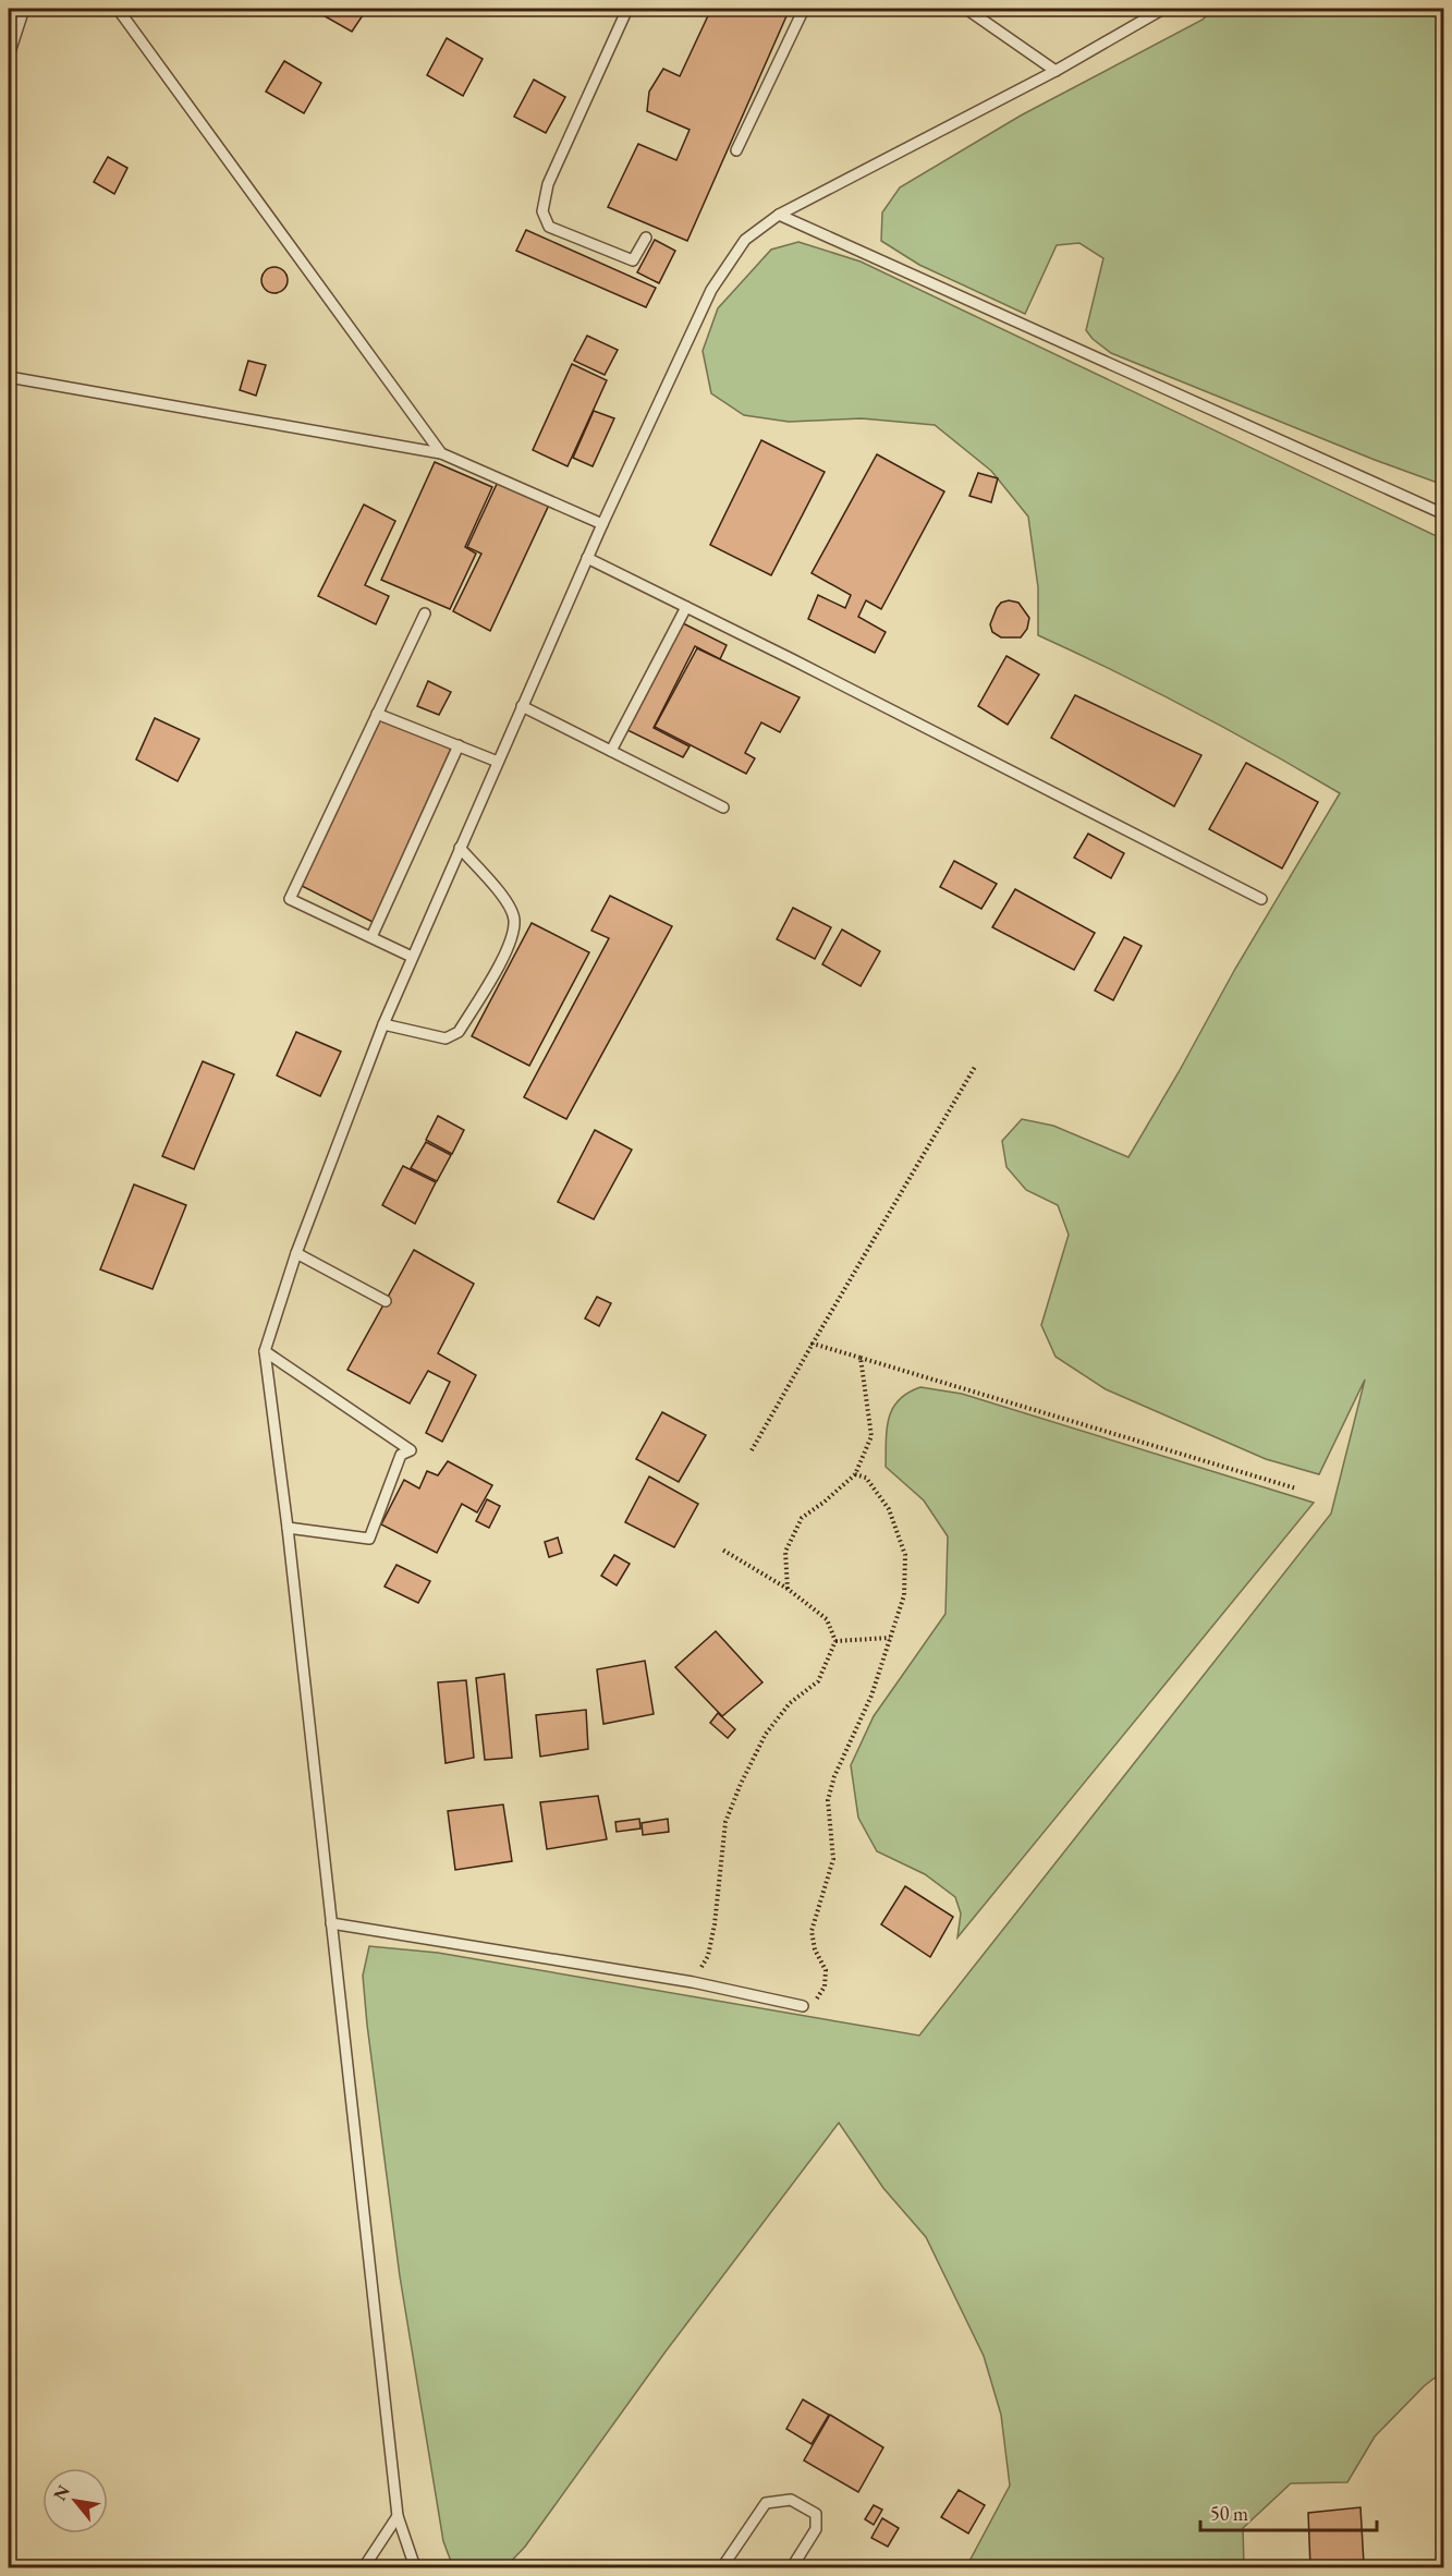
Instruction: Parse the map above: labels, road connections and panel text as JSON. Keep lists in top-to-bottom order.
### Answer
{
  "scale_bar": "50 m",
  "north": "top left"
}
